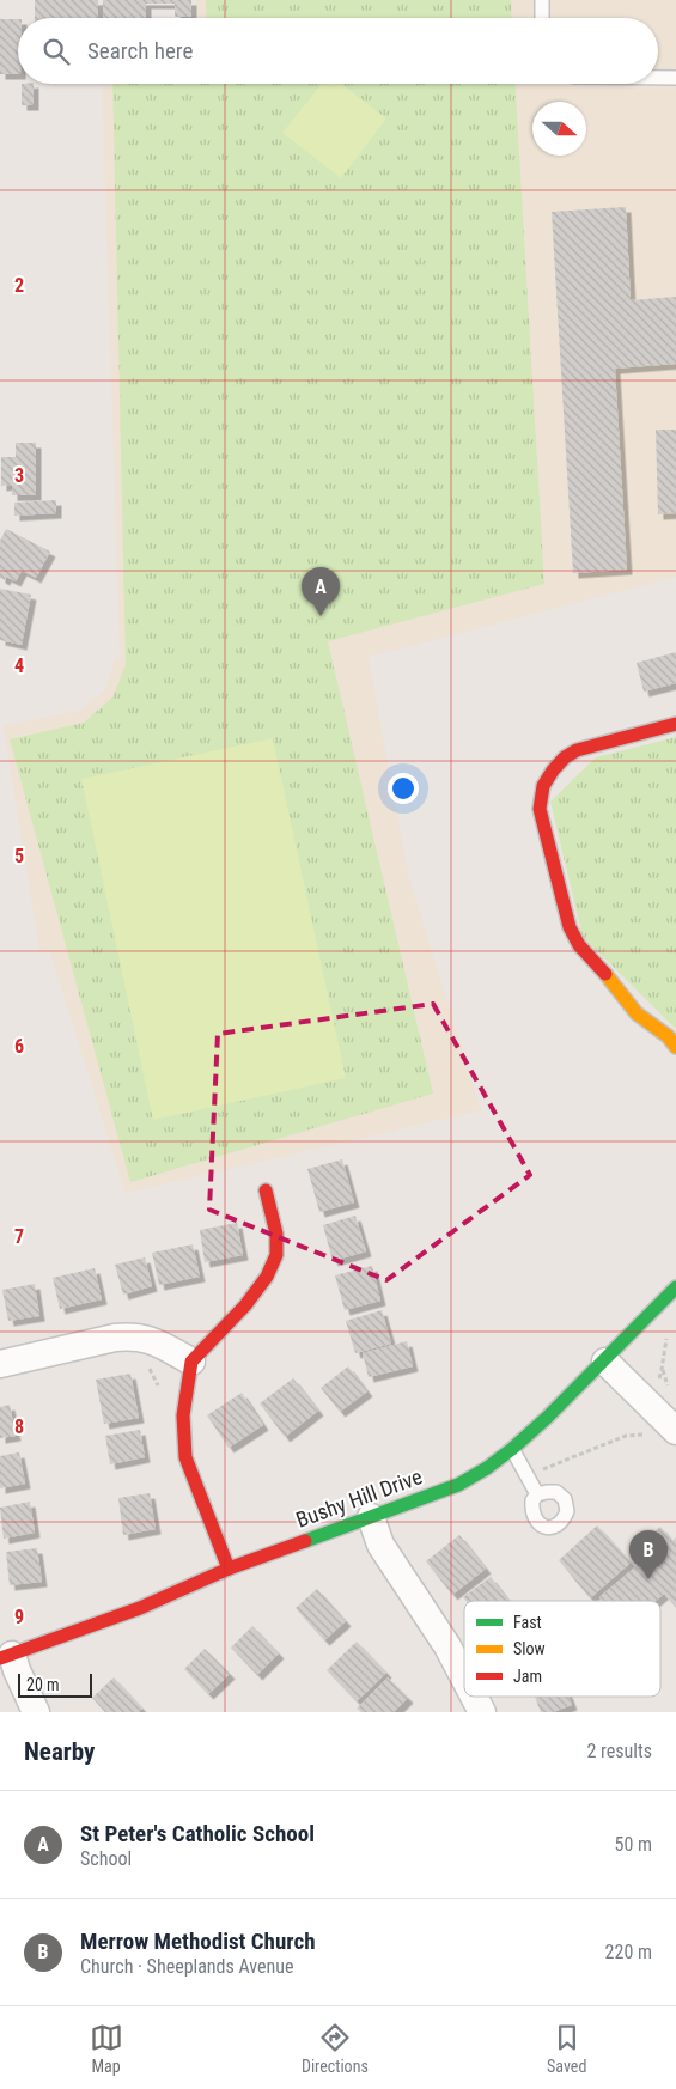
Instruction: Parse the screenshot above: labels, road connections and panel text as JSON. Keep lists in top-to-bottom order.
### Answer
{
  "streets": {
    "street": ["Bushy Hill Drive"]
  },
  "legend": ["Fast", "Slow", "Jam"],
  "scale_bar": "20 m",
  "north": "right",
  "page": {
    "search": "Search here",
    "pins": ["A", "B"],
    "scale": "20 m",
    "heading": ["Nearby", "2 results"],
    "list": [
      {
        "mark": "A",
        "name": "St Peter's Catholic School",
        "note": "School",
        "value": "50 m"
      },
      {
        "mark": "B",
        "name": "Merrow Methodist Church",
        "note": "Church · Sheeplands Avenue",
        "value": "220 m"
      }
    ],
    "nav": ["Map", "Directions", "Saved"]
  },
  "grid": {
    "rows": [
      "2",
      "3",
      "4",
      "5",
      "6",
      "7",
      "8",
      "9"
    ]
  }
}
